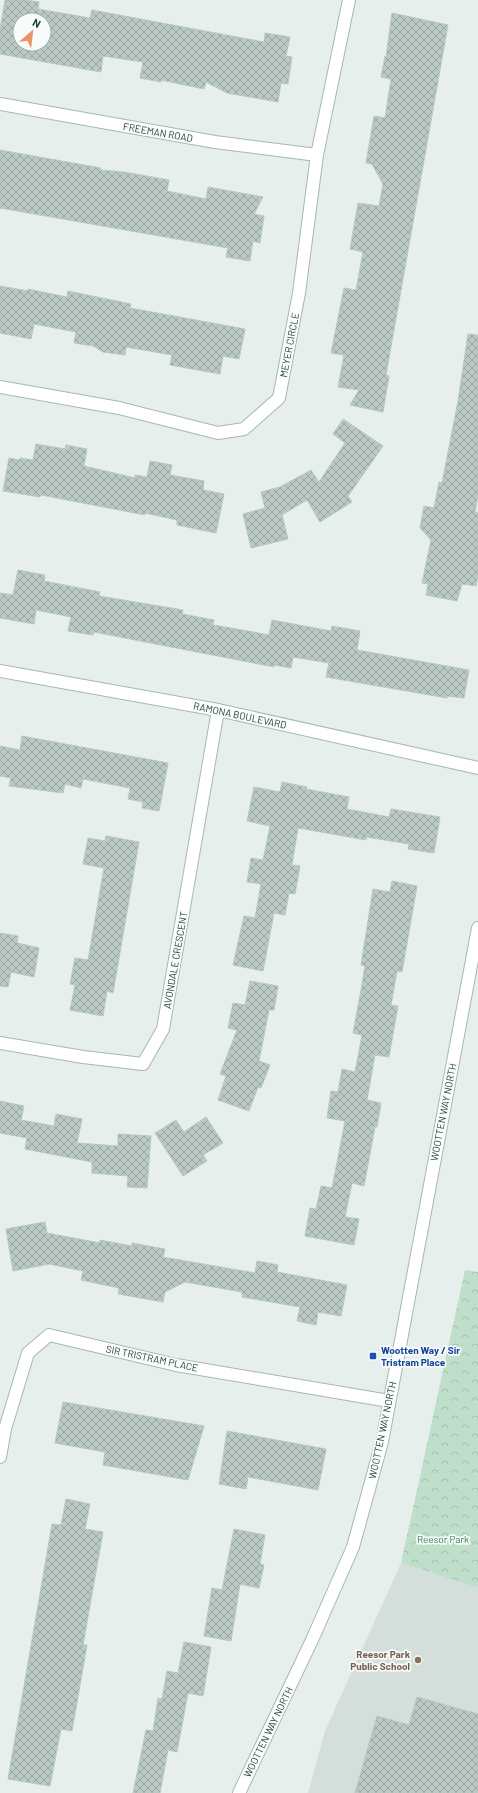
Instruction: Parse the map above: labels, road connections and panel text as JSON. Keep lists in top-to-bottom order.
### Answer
{
  "streets": {
    "street": [
      "FREEMAN ROAD",
      "MEYER CIRCLE",
      "RAMONA BOULEVARD",
      "AVONDALE CRESCENT",
      "WOOTTEN WAY NORTH",
      "SIR TRISTRAM PLACE"
    ]
  },
  "crossings": [
    ["FREEMAN ROAD", "MEYER CIRCLE"],
    ["RAMONA BOULEVARD", "AVONDALE CRESCENT"],
    ["WOOTTEN WAY NORTH", "SIR TRISTRAM PLACE"]
  ],
  "parks": ["Reesor Park"],
  "places": {
    "transit": ["Wootten Way / Sir Tristram Place"],
    "other": ["Reesor Park Public School"]
  },
  "north": "top right"
}
